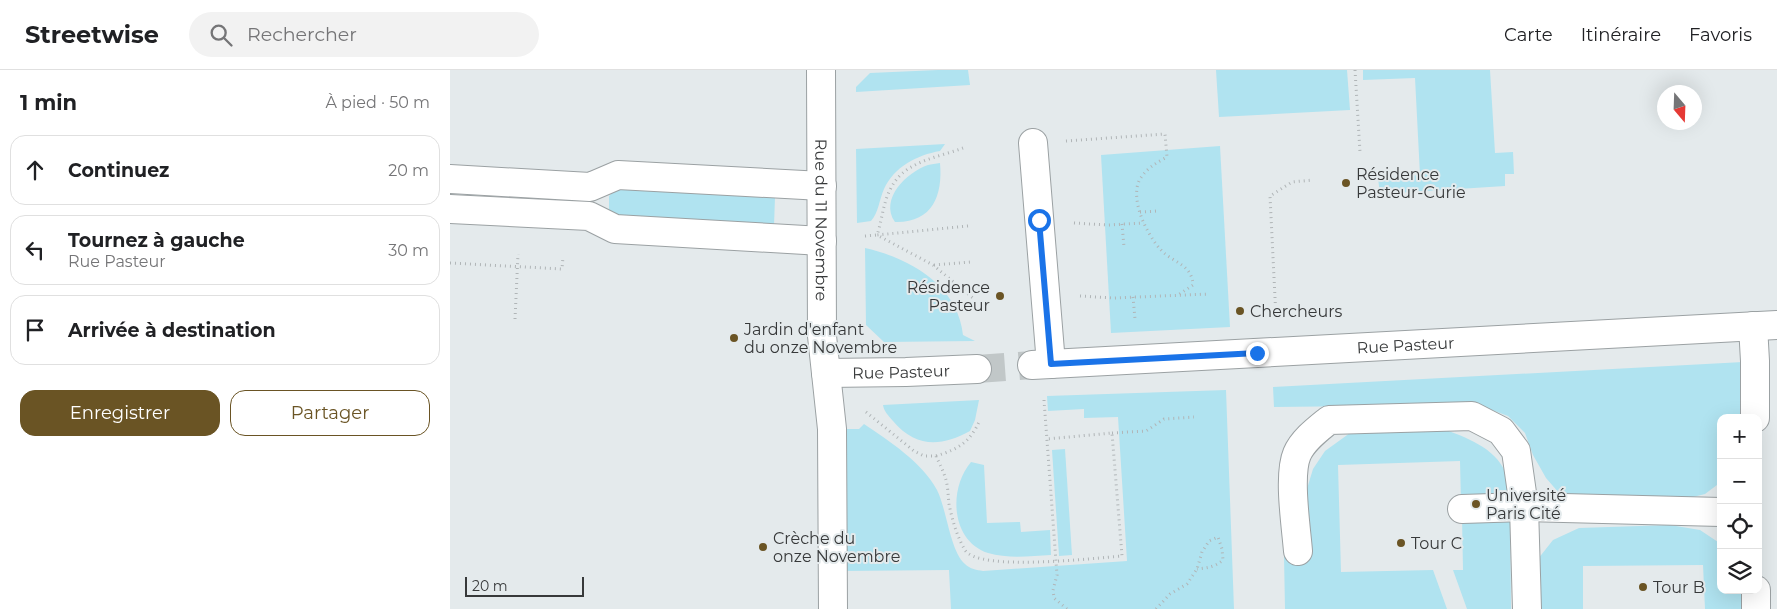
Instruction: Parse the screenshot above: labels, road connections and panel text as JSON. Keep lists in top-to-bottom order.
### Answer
{
  "streets": {
    "street": ["Rue du 11 Novembre", "Rue Pasteur"]
  },
  "crossings": [
    ["Rue du 11 Novembre", "Rue Pasteur"]
  ],
  "places": [
    "Résidence Pasteur-Curie",
    "Résidence Pasteur",
    "Chercheurs",
    "Jardin d'enfant du onze Novembre",
    "Université Paris Cité",
    "Tour C",
    "Crèche du onze Novembre",
    "Tour B"
  ],
  "scale_bar": "20 m",
  "north": "bottom",
  "page": {
    "header": "Streetwise",
    "search": "Rechercher",
    "nav": ["Carte", "Itinéraire", "Favoris"],
    "heading": ["1 min", "À pied · 50 m"],
    "list": [
      ["Continuez", "20 m"],
      ["Tournez à gauche", "Rue Pasteur", "30 m"],
      "Arrivée à destination"
    ],
    "buttons": ["Enregistrer", "Partager"],
    "map_buttons": ["+", "−"],
    "scale": "20 m"
  }
}
